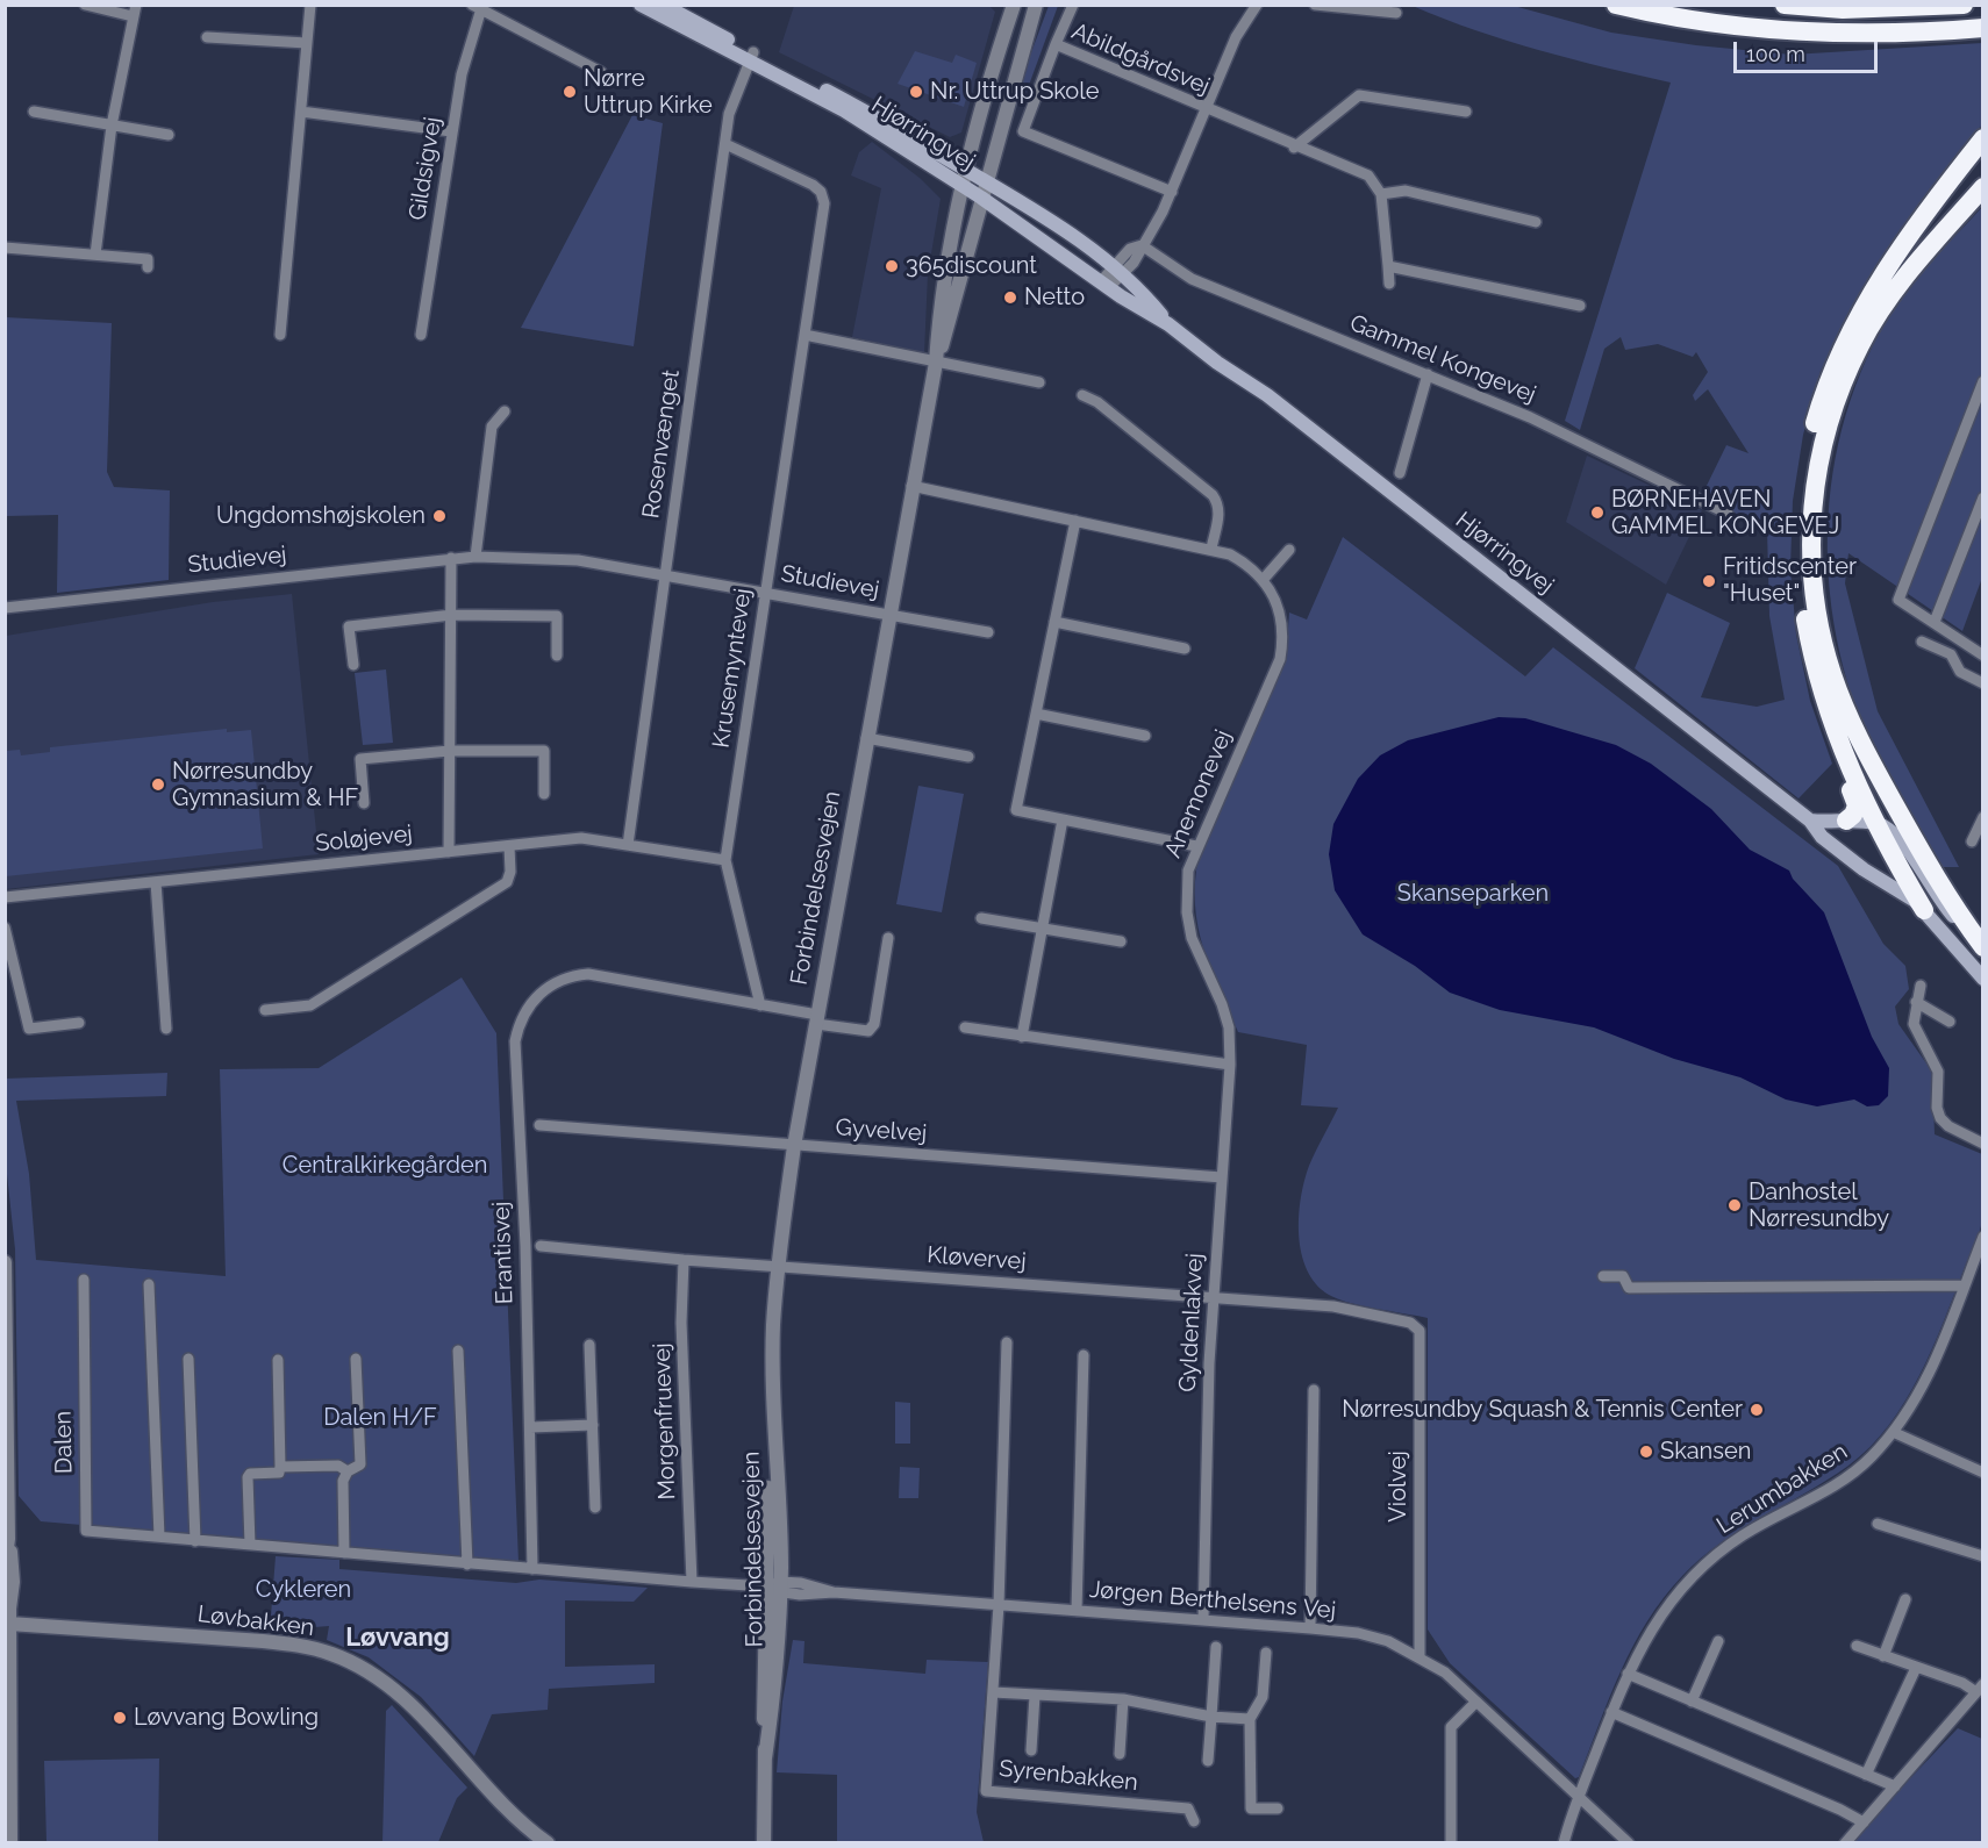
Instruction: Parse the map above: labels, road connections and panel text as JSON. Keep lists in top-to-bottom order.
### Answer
{
  "streets": {
    "main road": ["Hjørringvej"],
    "street": [
      "Abildgårdsvej",
      "Gildsigvej",
      "Gammel Kongevej",
      "Rosenvænget",
      "Studievej",
      "Krusemyntevej",
      "Anemonevej",
      "Soløjevej",
      "Forbindelsesvejen",
      "Gyvelvej",
      "Erantisvej",
      "Kløvervej",
      "Gyldenlakvej",
      "Morgenfruevej",
      "Dalen",
      "Violvej",
      "Lerumbakken",
      "Jørgen Berthelsens Vej",
      "Løvbakken",
      "Syrenbakken"
    ]
  },
  "crossings": [
    ["Hjørringvej", "Rosenvænget"],
    ["Hjørringvej", "Forbindelsesvejen"],
    ["Rosenvænget", "Studievej"],
    ["Rosenvænget", "Krusemyntevej"],
    ["Rosenvænget", "Soløjevej"],
    ["Studievej", "Krusemyntevej"],
    ["Studievej", "Forbindelsesvejen"],
    ["Krusemyntevej", "Soløjevej"],
    ["Krusemyntevej", "Erantisvej"],
    ["Anemonevej", "Gyldenlakvej"],
    ["Forbindelsesvejen", "Gyvelvej"],
    ["Forbindelsesvejen", "Erantisvej"],
    ["Forbindelsesvejen", "Kløvervej"],
    ["Forbindelsesvejen", "Jørgen Berthelsens Vej"],
    ["Gyvelvej", "Gyldenlakvej"],
    ["Erantisvej", "Dalen"],
    ["Erantisvej", "Jørgen Berthelsens Vej"],
    ["Kløvervej", "Gyldenlakvej"],
    ["Kløvervej", "Morgenfruevej"],
    ["Kløvervej", "Violvej"],
    ["Gyldenlakvej", "Jørgen Berthelsens Vej"],
    ["Morgenfruevej", "Jørgen Berthelsens Vej"],
    ["Dalen", "Jørgen Berthelsens Vej"],
    ["Violvej", "Jørgen Berthelsens Vej"],
    ["Lerumbakken", "Jørgen Berthelsens Vej"],
    ["Jørgen Berthelsens Vej", "Syrenbakken"]
  ],
  "districts": ["Løvvang"],
  "parks": [
    "Skanseparken",
    "Centralkirkegården",
    "Dalen H/F",
    "Cykleren"
  ],
  "places": [
    "Nørre Uttrup Kirke",
    "Nr. Uttrup Skole",
    "365discount",
    "Netto",
    "BØRNEHAVEN GAMMEL KONGEVEJ",
    "Ungdomshøjskolen",
    "Fritidscenter \"Huset\"",
    "Nørresundby Gymnasium & HF",
    "Danhostel Nørresundby",
    "Nørresundby Squash & Tennis Center",
    "Skansen",
    "Løvvang Bowling"
  ],
  "scale_bar": "100 m"
}
